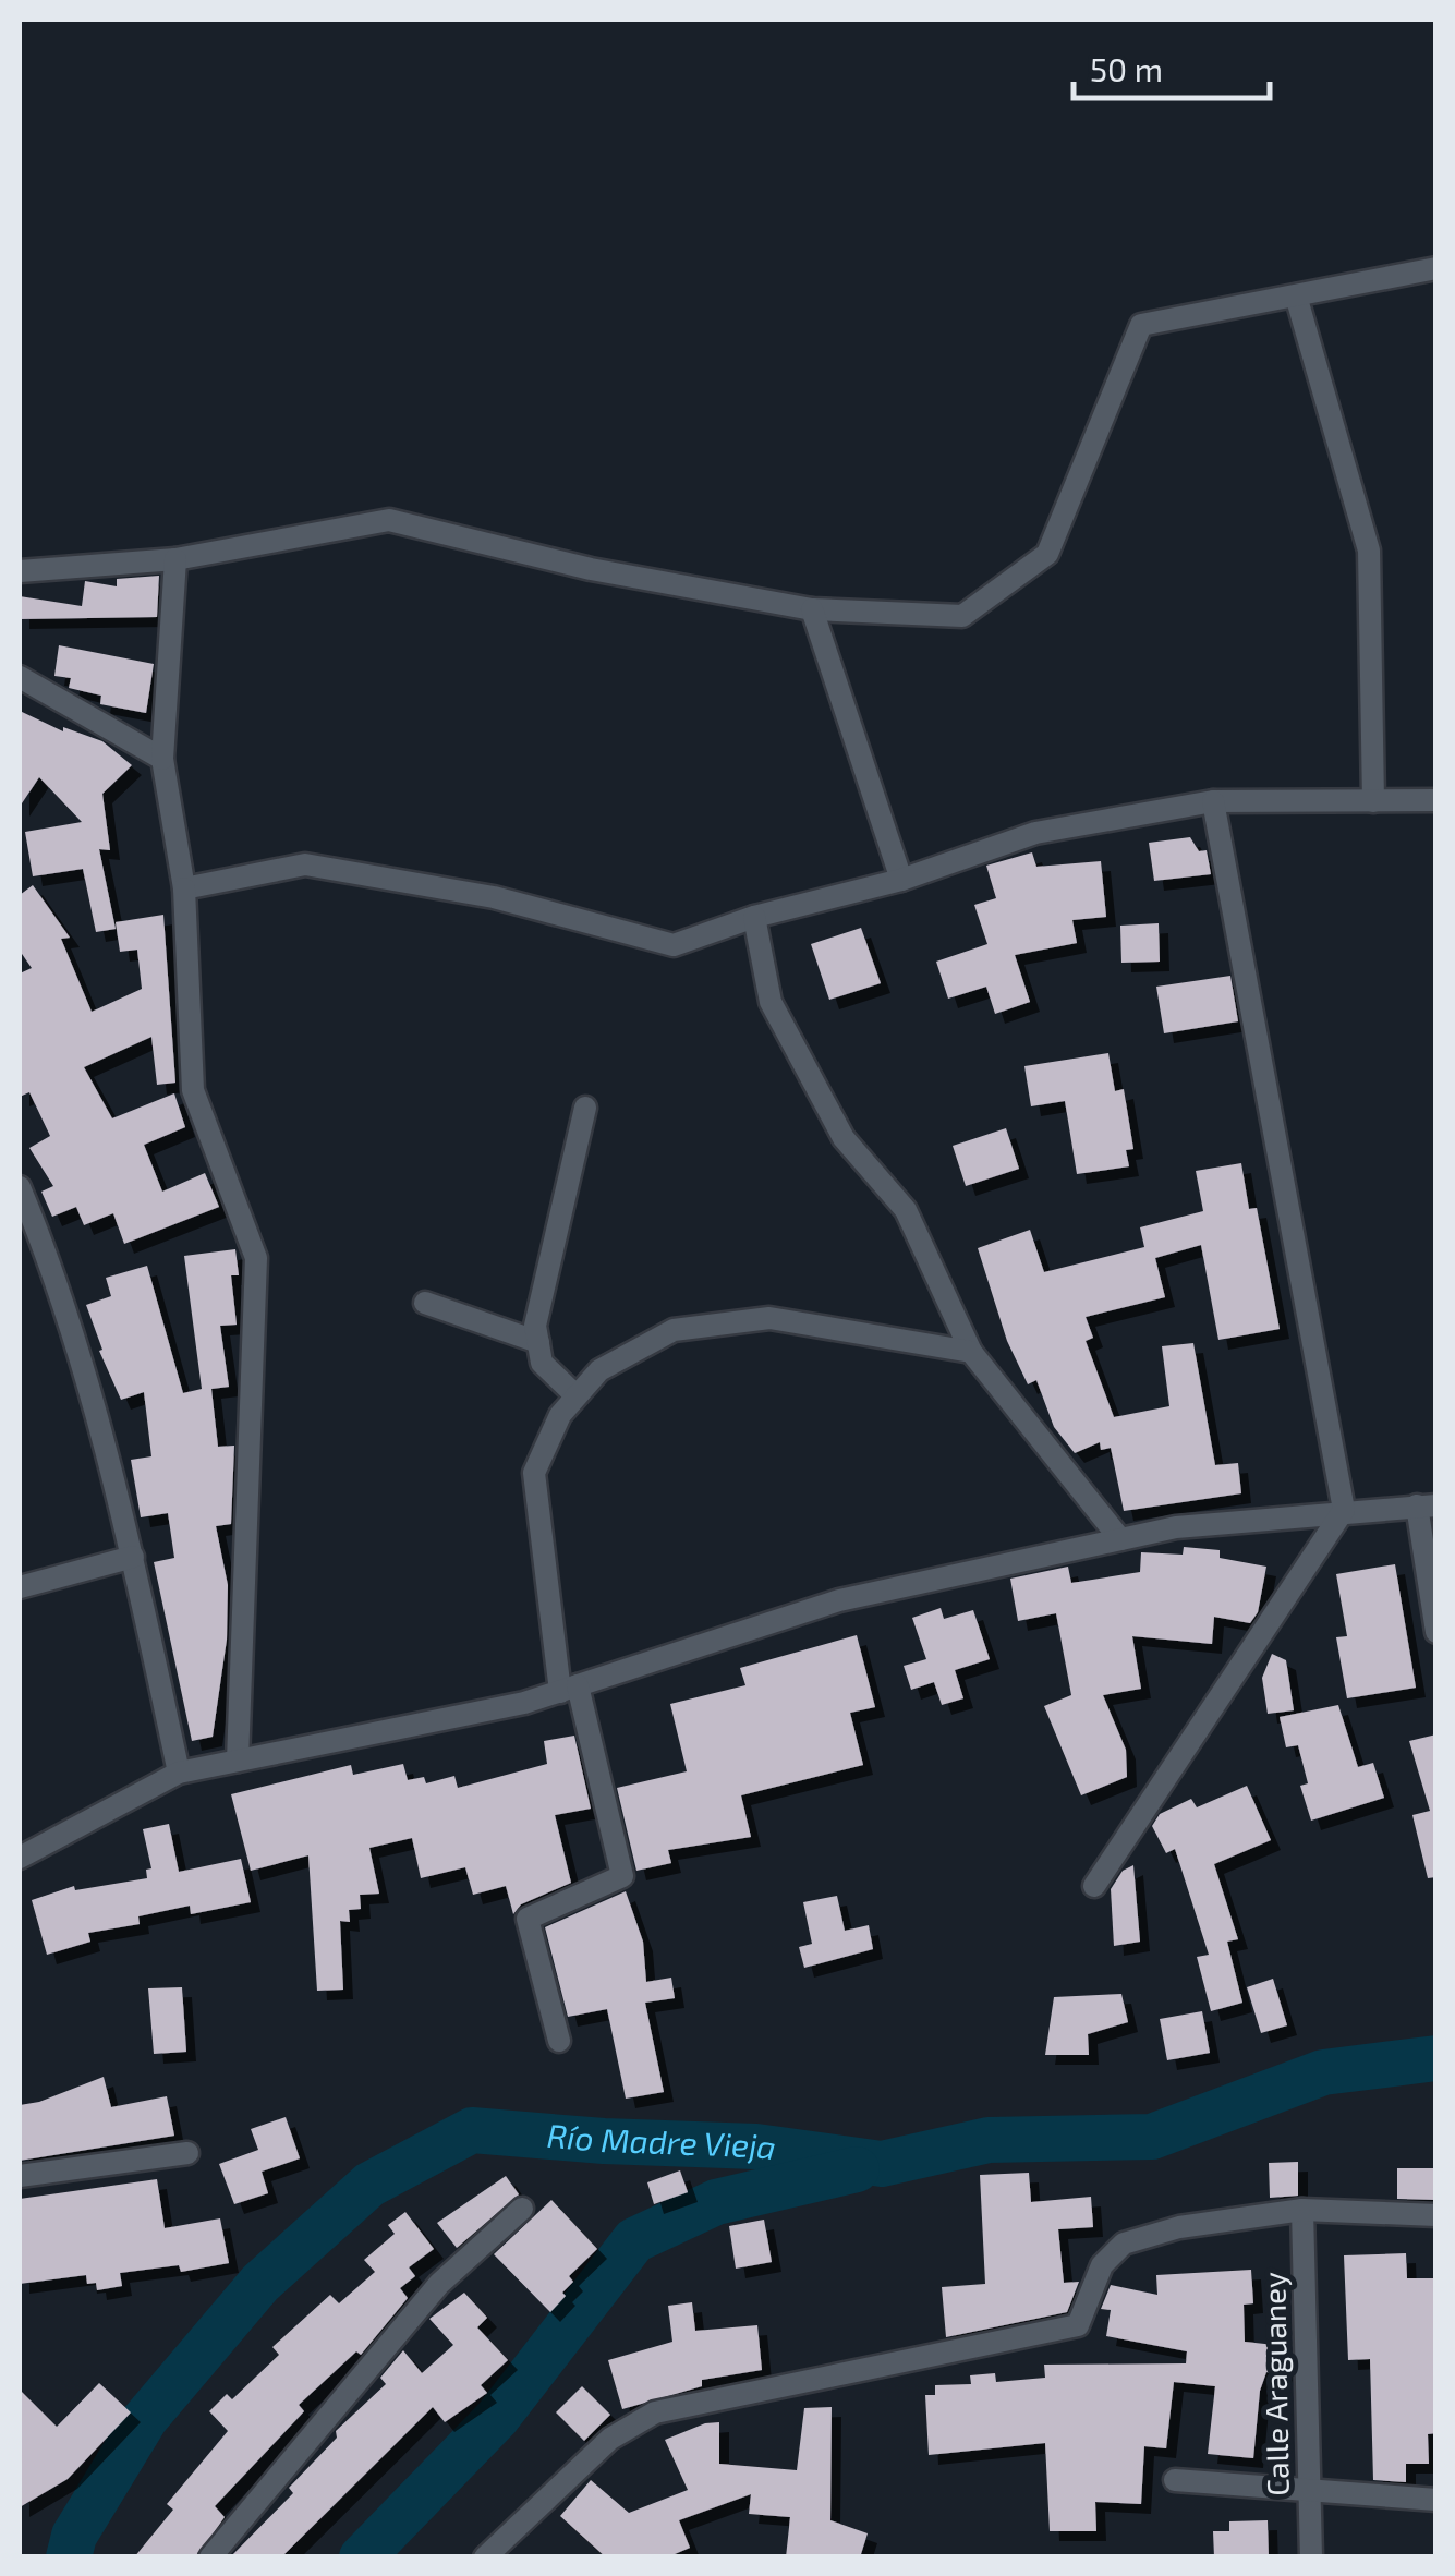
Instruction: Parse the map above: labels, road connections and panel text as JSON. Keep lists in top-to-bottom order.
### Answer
{
  "streets": {
    "street": ["Calle Araguaney"]
  },
  "water": ["Río Madre Vieja"],
  "scale_bar": "50 m"
}
